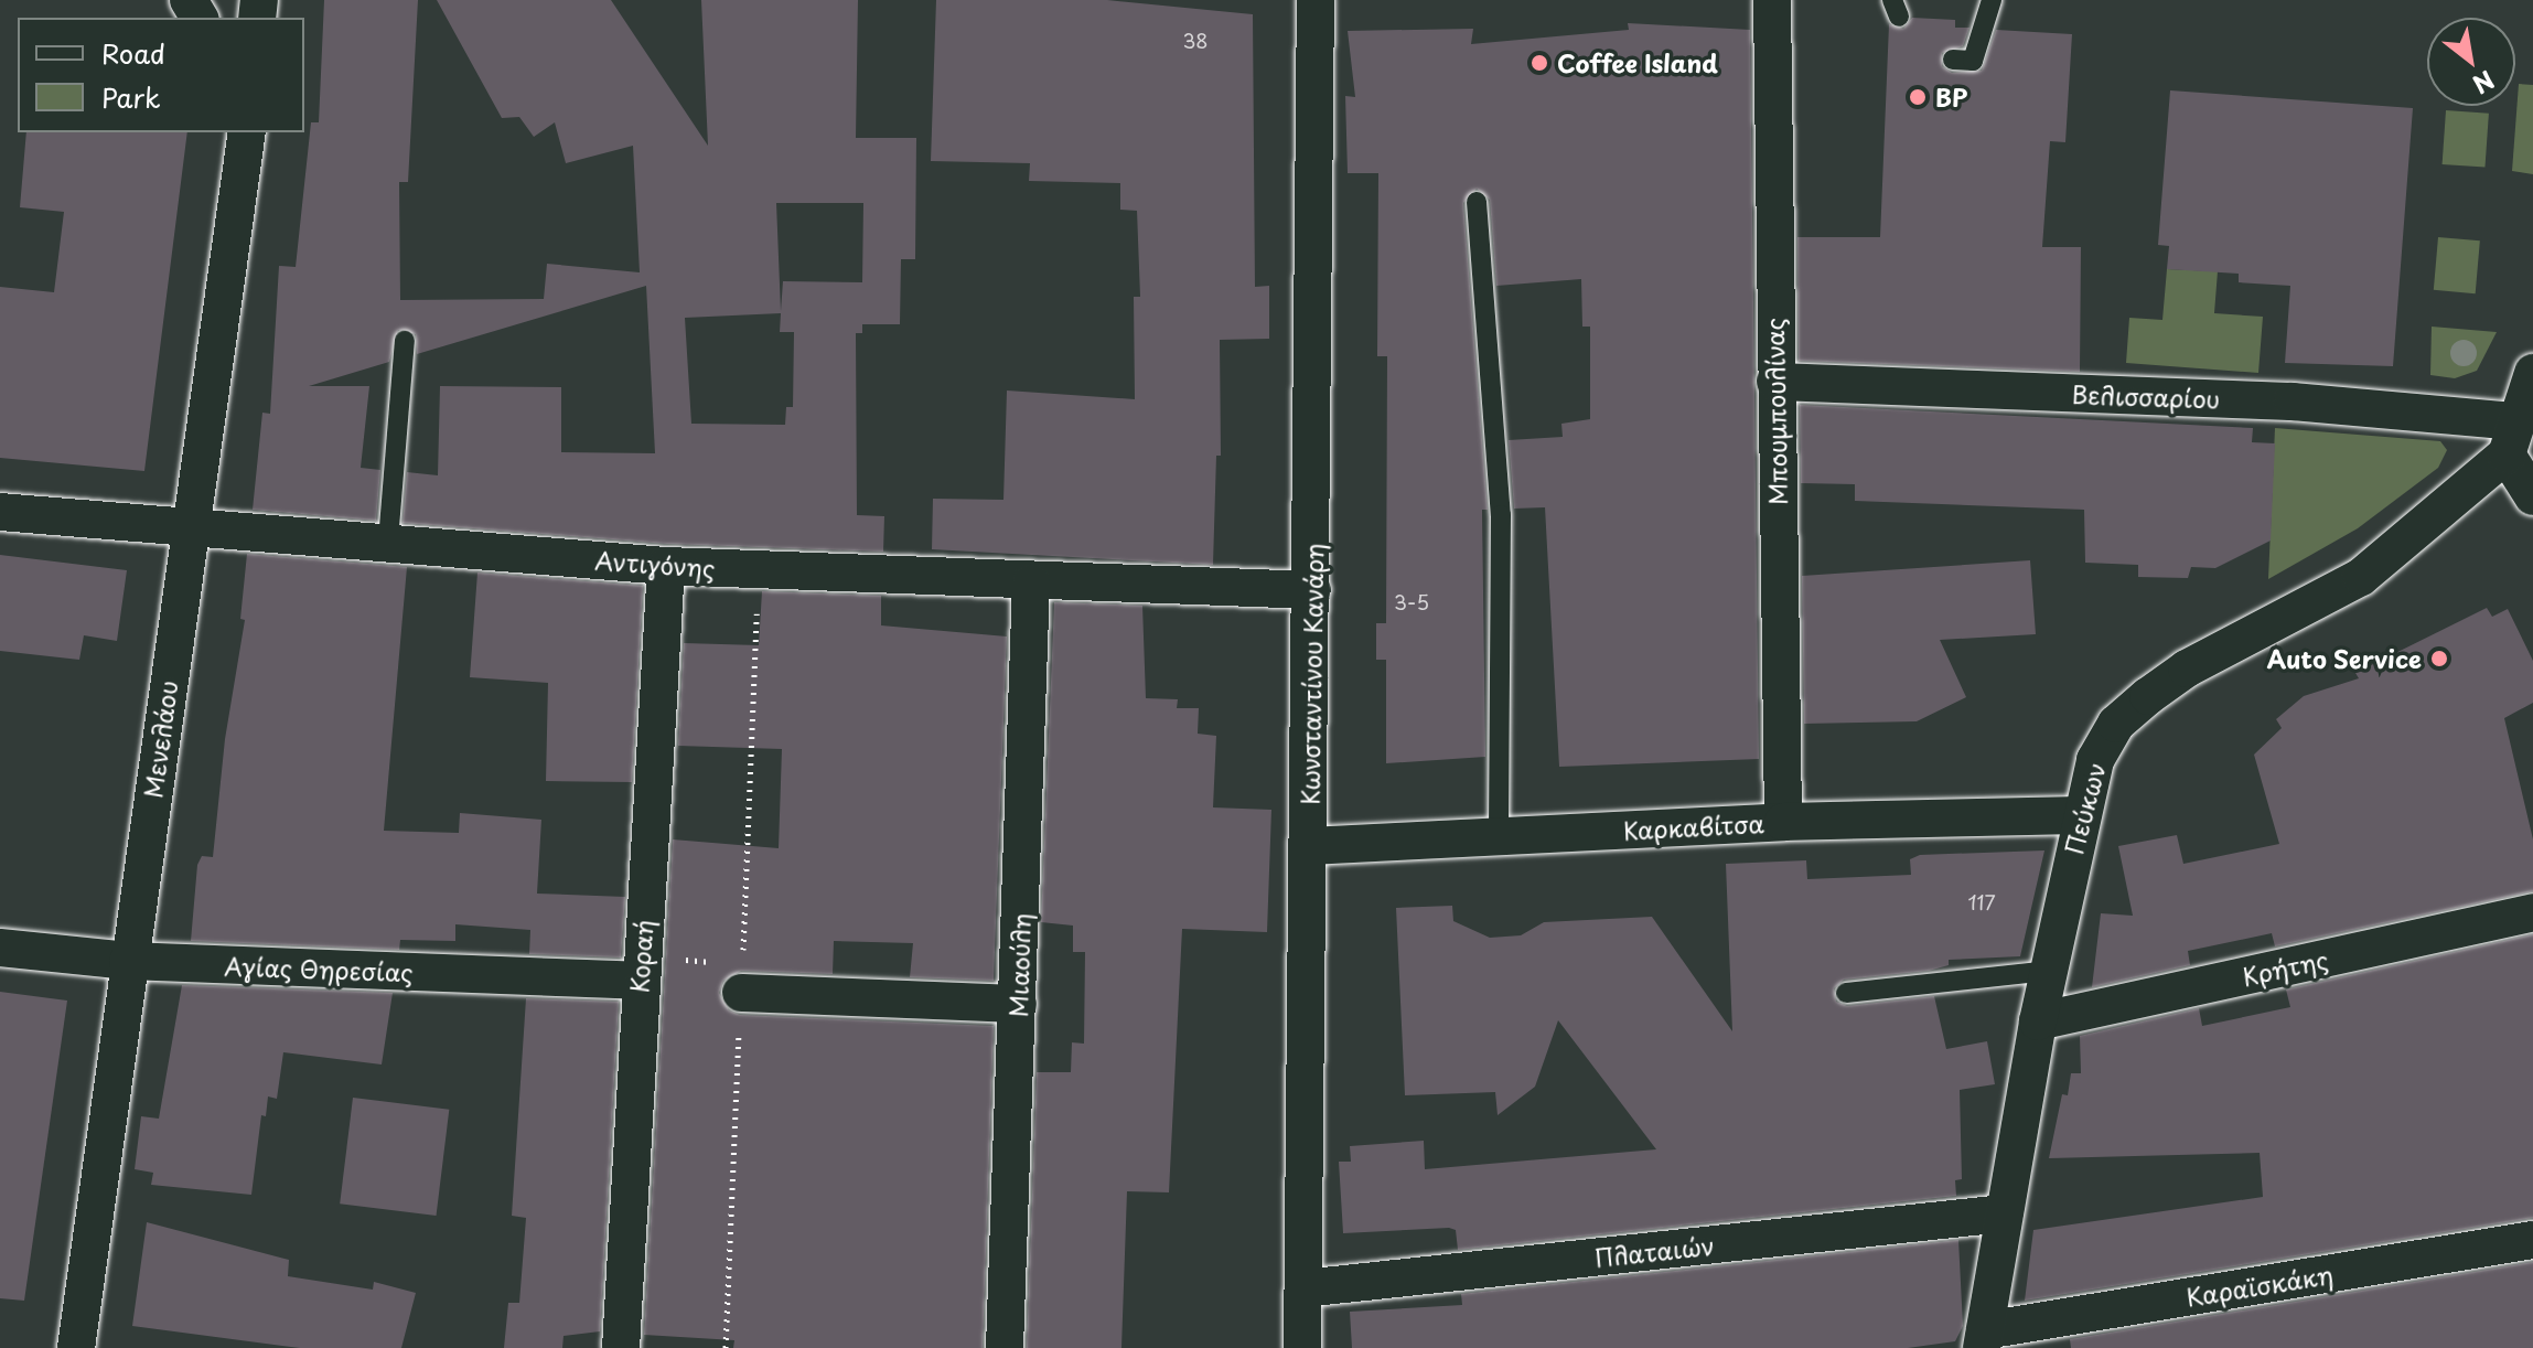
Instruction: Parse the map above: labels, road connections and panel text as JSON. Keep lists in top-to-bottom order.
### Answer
{
  "streets": {
    "street": [
      "Βελισσαρίου",
      "Μπουμπουλίνας",
      "Αντιγόνης",
      "Κωνσταντίνου Κανάρη",
      "Μενελάου",
      "Πεύκων",
      "Καρκαβίτσα",
      "Κοραή",
      "Μιαούλη",
      "Κρήτης",
      "Αγίας Θηρεσίας",
      "Πλαταιών",
      "Καραϊσκάκη"
    ]
  },
  "crossings": [
    ["Βελισσαρίου", "Μπουμπουλίνας"],
    ["Βελισσαρίου", "Πεύκων"],
    ["Μπουμπουλίνας", "Καρκαβίτσα"],
    ["Αντιγόνης", "Κωνσταντίνου Κανάρη"],
    ["Αντιγόνης", "Μενελάου"],
    ["Αντιγόνης", "Κοραή"],
    ["Αντιγόνης", "Μιαούλη"],
    ["Κωνσταντίνου Κανάρη", "Καρκαβίτσα"],
    ["Κωνσταντίνου Κανάρη", "Πλαταιών"],
    ["Μενελάου", "Αγίας Θηρεσίας"],
    ["Πεύκων", "Καρκαβίτσα"],
    ["Πεύκων", "Κρήτης"],
    ["Πεύκων", "Πλαταιών"],
    ["Πεύκων", "Καραϊσκάκη"],
    ["Κοραή", "Αγίας Θηρεσίας"]
  ],
  "places": ["Coffee Island", "BP", "Auto Service"],
  "house_numbers": ["38", "3-5", "117"],
  "legend": ["Road", "Park"],
  "north": "bottom right"
}
